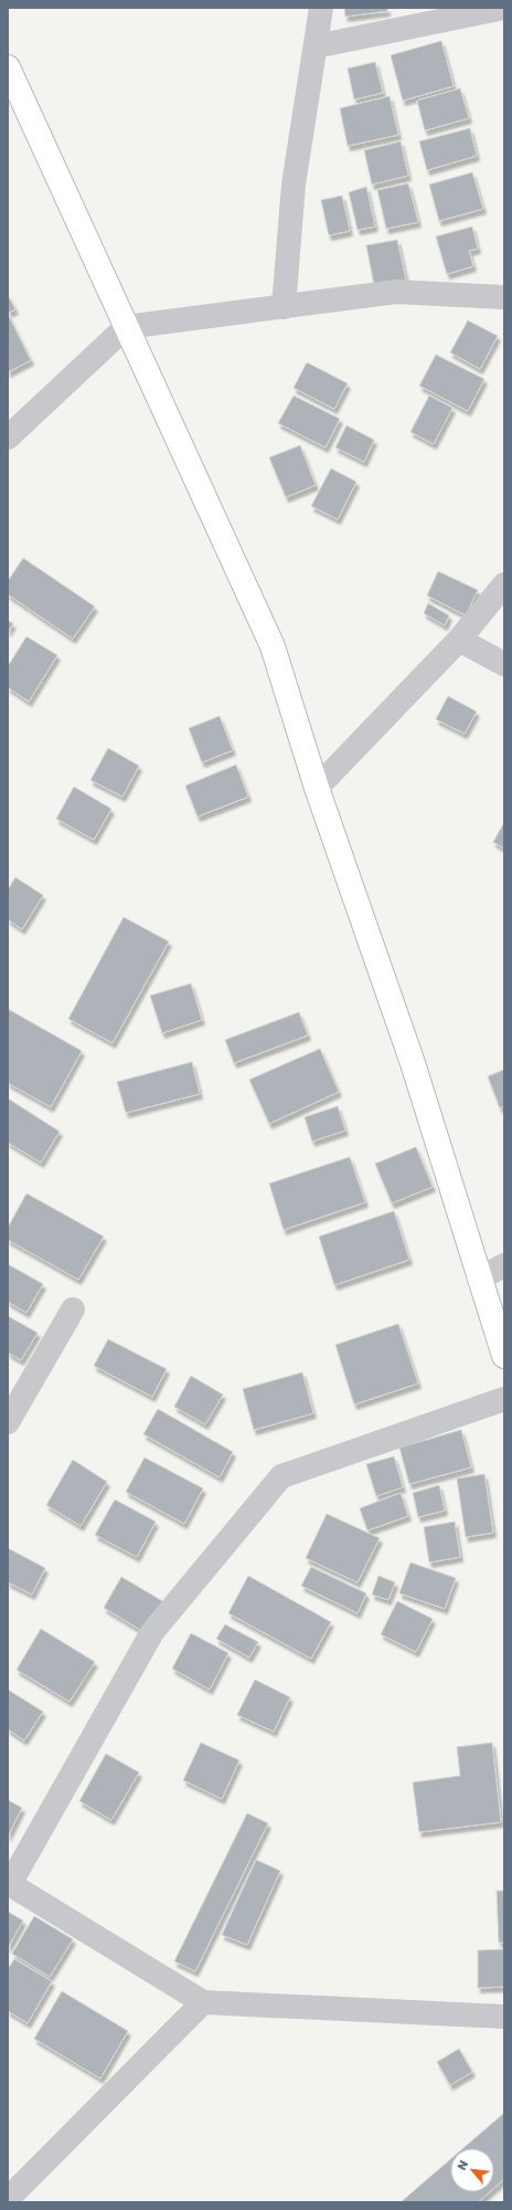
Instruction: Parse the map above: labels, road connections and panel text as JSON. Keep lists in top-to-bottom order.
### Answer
{
  "north": "top left"
}
